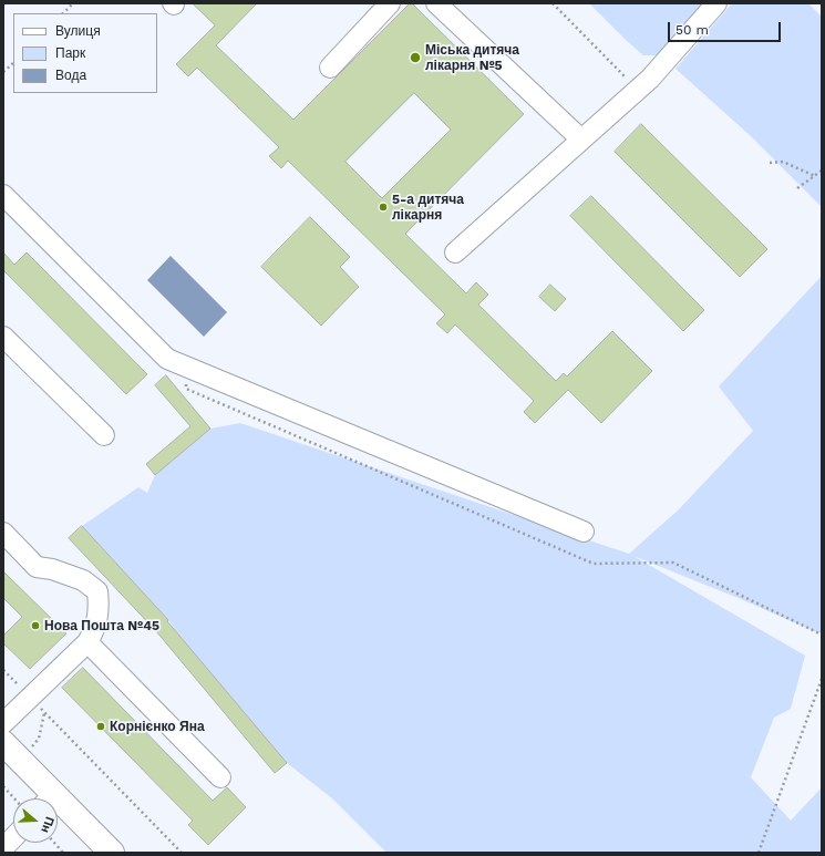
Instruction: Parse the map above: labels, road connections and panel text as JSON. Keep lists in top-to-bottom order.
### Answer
{
  "places": [
    "Міська дитяча лікарня №5",
    "5-а дитяча лікарня",
    "Нова Пошта №45",
    "Корнієнко Яна"
  ],
  "legend": ["Вулиця", "Парк", "Вода"],
  "scale_bar": "50 m",
  "north": "right"
}
